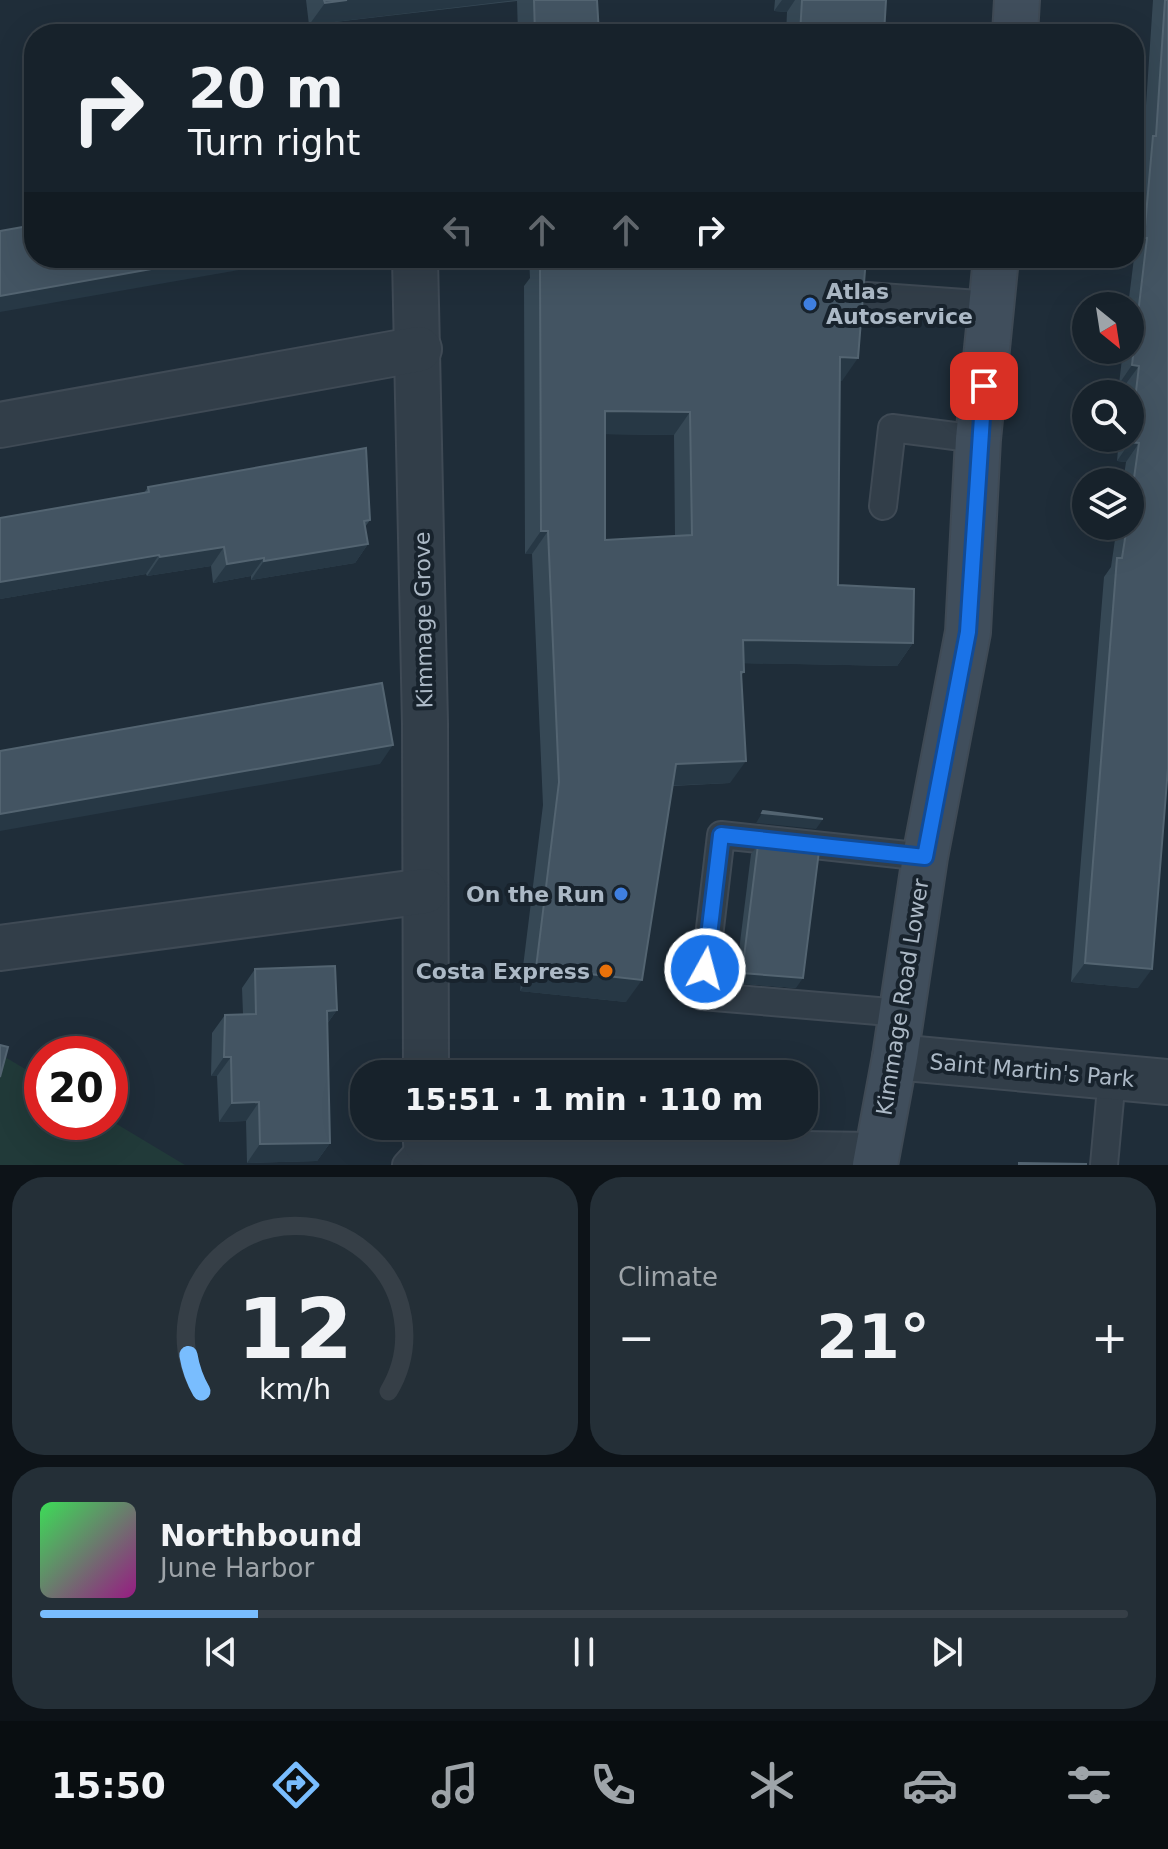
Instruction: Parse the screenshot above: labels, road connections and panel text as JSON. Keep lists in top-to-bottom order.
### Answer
{
  "streets": {
    "main road": ["Kimmage Road Lower"],
    "street": ["Kimmage Grove", "Saint Martin's Park"]
  },
  "crossings": [
    ["Kimmage Road Lower", "Saint Martin's Park"]
  ],
  "places": ["Atlas Autoservice", "On the Run", "Costa Express"],
  "north": "bottom right",
  "page": {
    "turn": ["20 m", "Turn right"],
    "limit": "20",
    "trip": "15:51 · 1 min · 110 m",
    "tile": "Climate",
    "heat": ["−", "21°", "+"],
    "song": ["Northbound", "June Harbor"],
    "tabs": "15:50",
    "gauge": ["12", "km/h"]
  }
}
